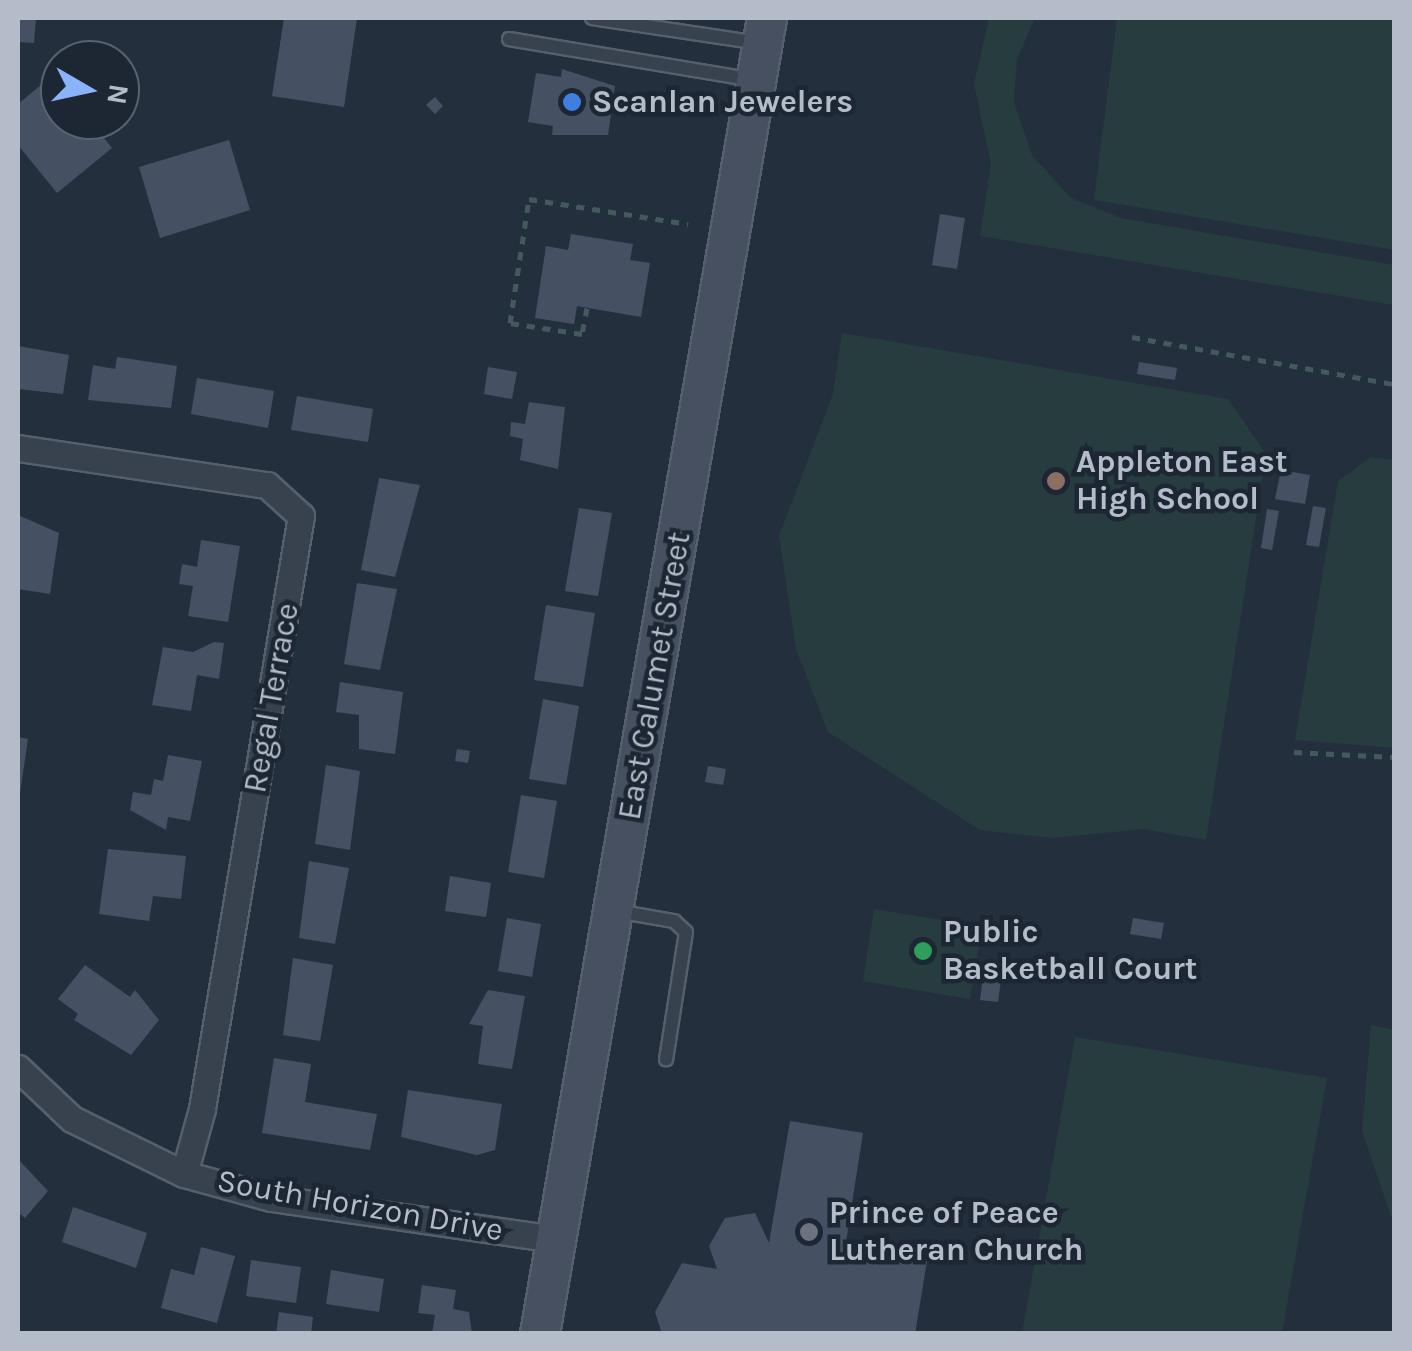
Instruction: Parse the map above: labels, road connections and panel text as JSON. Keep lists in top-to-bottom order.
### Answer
{
  "streets": {
    "main road": ["East Calumet Street"],
    "street": ["Regal Terrace", "South Horizon Drive"]
  },
  "crossings": [
    ["East Calumet Street", "South Horizon Drive"],
    ["Regal Terrace", "South Horizon Drive"]
  ],
  "places": [
    "Scanlan Jewelers",
    "Appleton East High School",
    "Public Basketball Court",
    "Prince of Peace Lutheran Church"
  ],
  "north": "right"
}
